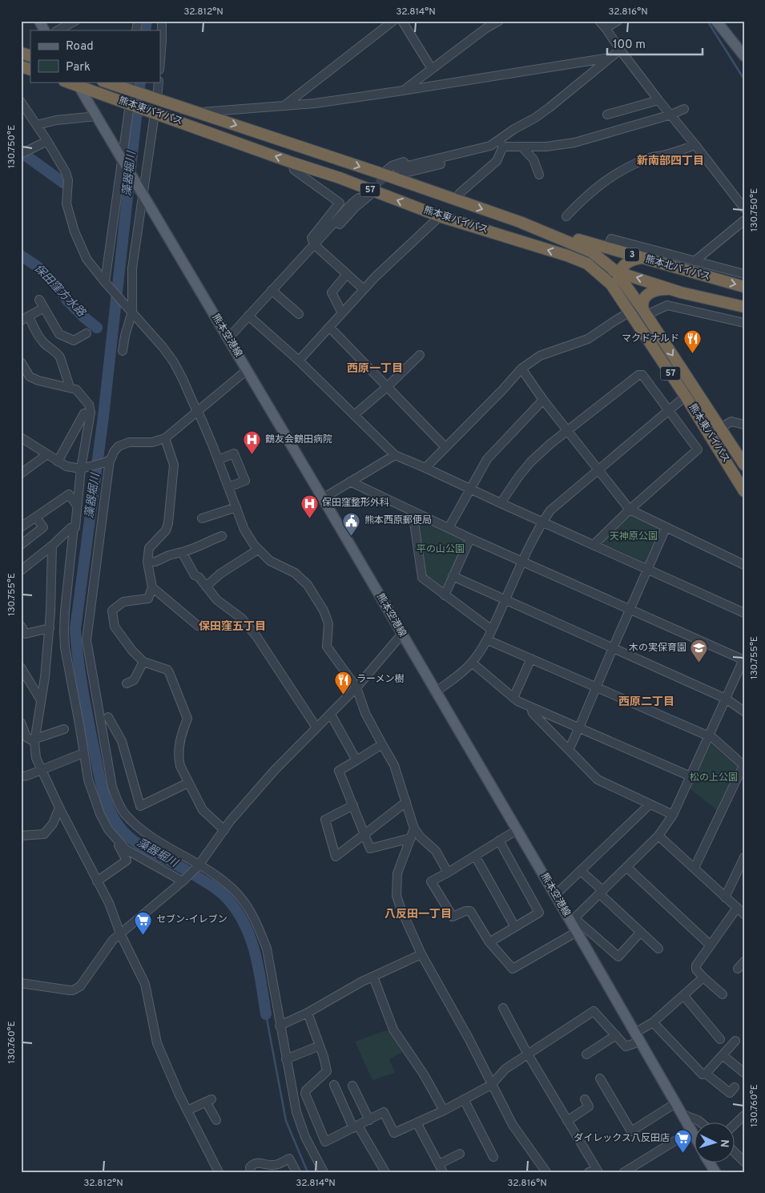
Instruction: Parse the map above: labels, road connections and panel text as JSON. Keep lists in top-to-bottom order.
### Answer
{
  "streets": {
    "highway": [
      "熊本東バイパス",
      "57",
      "3",
      "熊本北バイパス"
    ],
    "main road": ["熊本空港線"]
  },
  "crossings": [
    ["熊本東バイパス", "熊本北バイパス"],
    ["熊本東バイパス", "熊本空港線"]
  ],
  "districts": [
    "新南部四丁目",
    "西原一丁目",
    "保田窪五丁目",
    "西原二丁目",
    "八反田一丁目"
  ],
  "water": ["藻器堀川", "保田窪方水路"],
  "parks": ["天神原公園", "平の山公園", "松の上公園"],
  "places": {
    "restaurant": ["マクドナルド", "ラーメン樹"],
    "hospital": ["鶴友会鶴田病院", "保田窪整形外科"],
    "public building": ["熊本西原郵便局"],
    "school or university": ["木の実保育園"],
    "supermarket": ["セブン-イレブン", "ダイレックス八反田店"]
  },
  "legend": ["Road", "Park"],
  "scale_bar": "100 m",
  "north": "right",
  "coordinates": [
    "32.812°N",
    "32.814°N",
    "32.816°N",
    "130.750°E",
    "130.755°E",
    "130.760°E"
  ]
}
